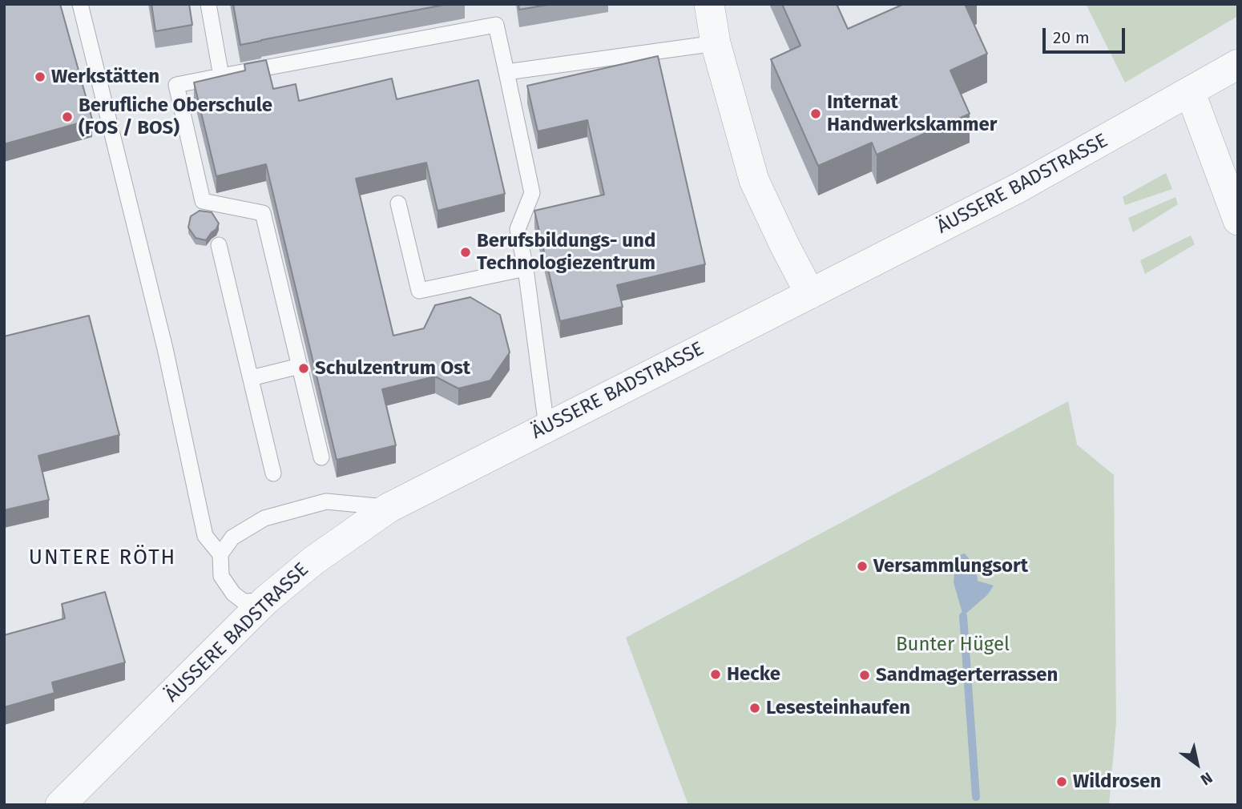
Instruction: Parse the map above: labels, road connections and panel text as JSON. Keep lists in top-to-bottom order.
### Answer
{
  "streets": {
    "street": ["ÄUSSERE BADSTRASSE"]
  },
  "districts": ["UNTERE RÖTH"],
  "parks": ["Bunter Hügel"],
  "places": [
    "Werkstätten",
    "Internat Handwerkskammer",
    "Berufliche Oberschule (FOS / BOS)",
    "Berufsbildungs- und Technologiezentrum",
    "Schulzentrum Ost",
    "Versammlungsort",
    "Hecke",
    "Sandmagerterrassen",
    "Lesesteinhaufen",
    "Wildrosen"
  ],
  "scale_bar": "20 m",
  "north": "bottom right"
}
